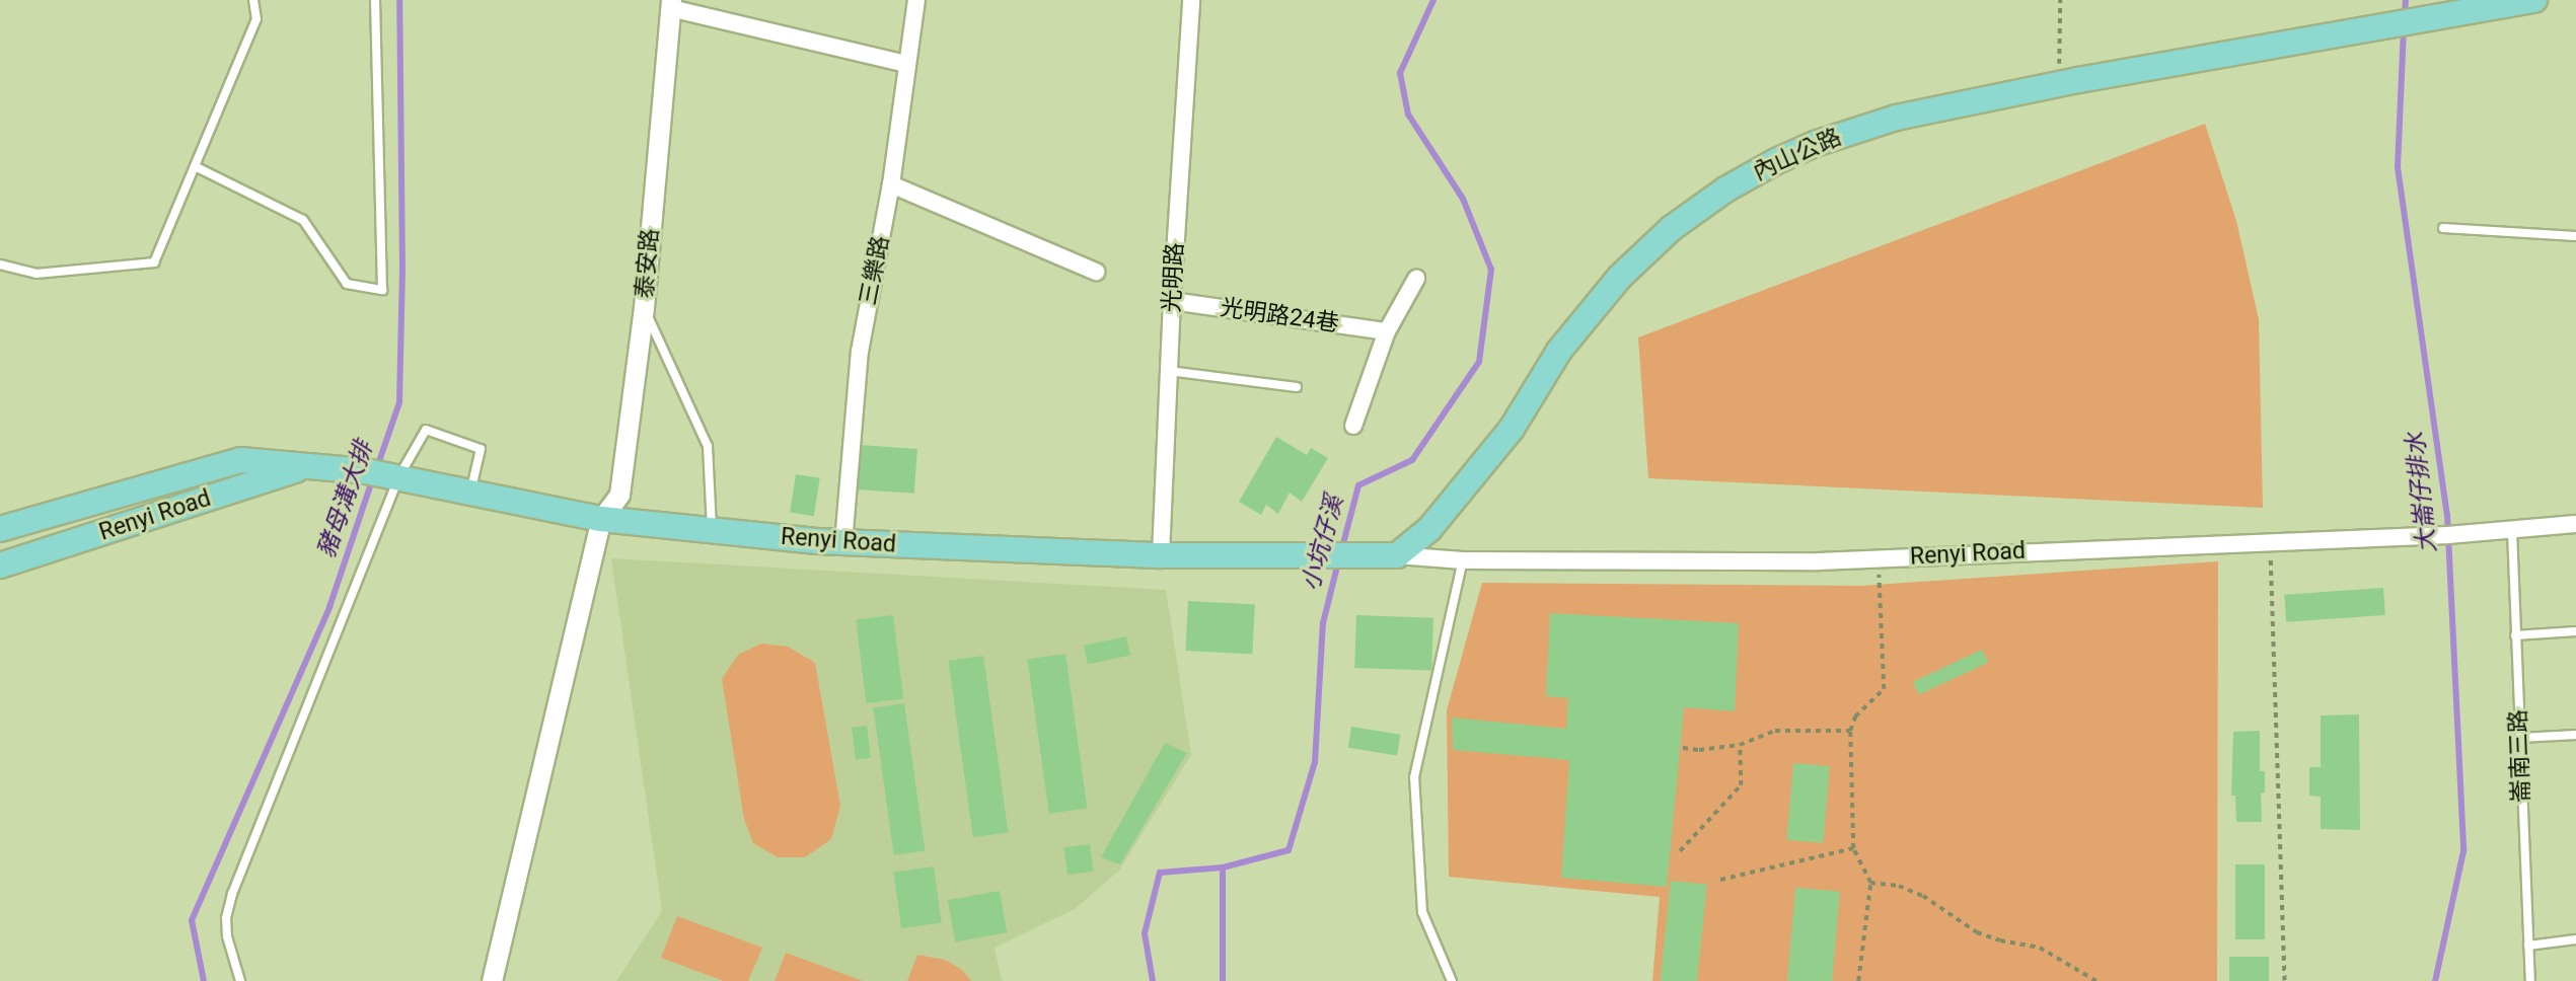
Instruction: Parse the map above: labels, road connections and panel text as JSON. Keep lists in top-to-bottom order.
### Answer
{
  "streets": {
    "main road": ["內山公路", "Renyi Road"],
    "street": [
      "泰安路",
      "三樂路",
      "光明路",
      "光明路24巷"
    ],
    "lane": ["崙南三路"]
  },
  "crossings": [
    ["內山公路", "Renyi Road"],
    ["泰安路", "Renyi Road"],
    ["三樂路", "Renyi Road"],
    ["光明路", "光明路24巷"],
    ["光明路", "Renyi Road"],
    ["Renyi Road", "崙南三路"]
  ],
  "water": ["大崙仔排水", "豬母溝大排", "小坑仔溪"]
}
